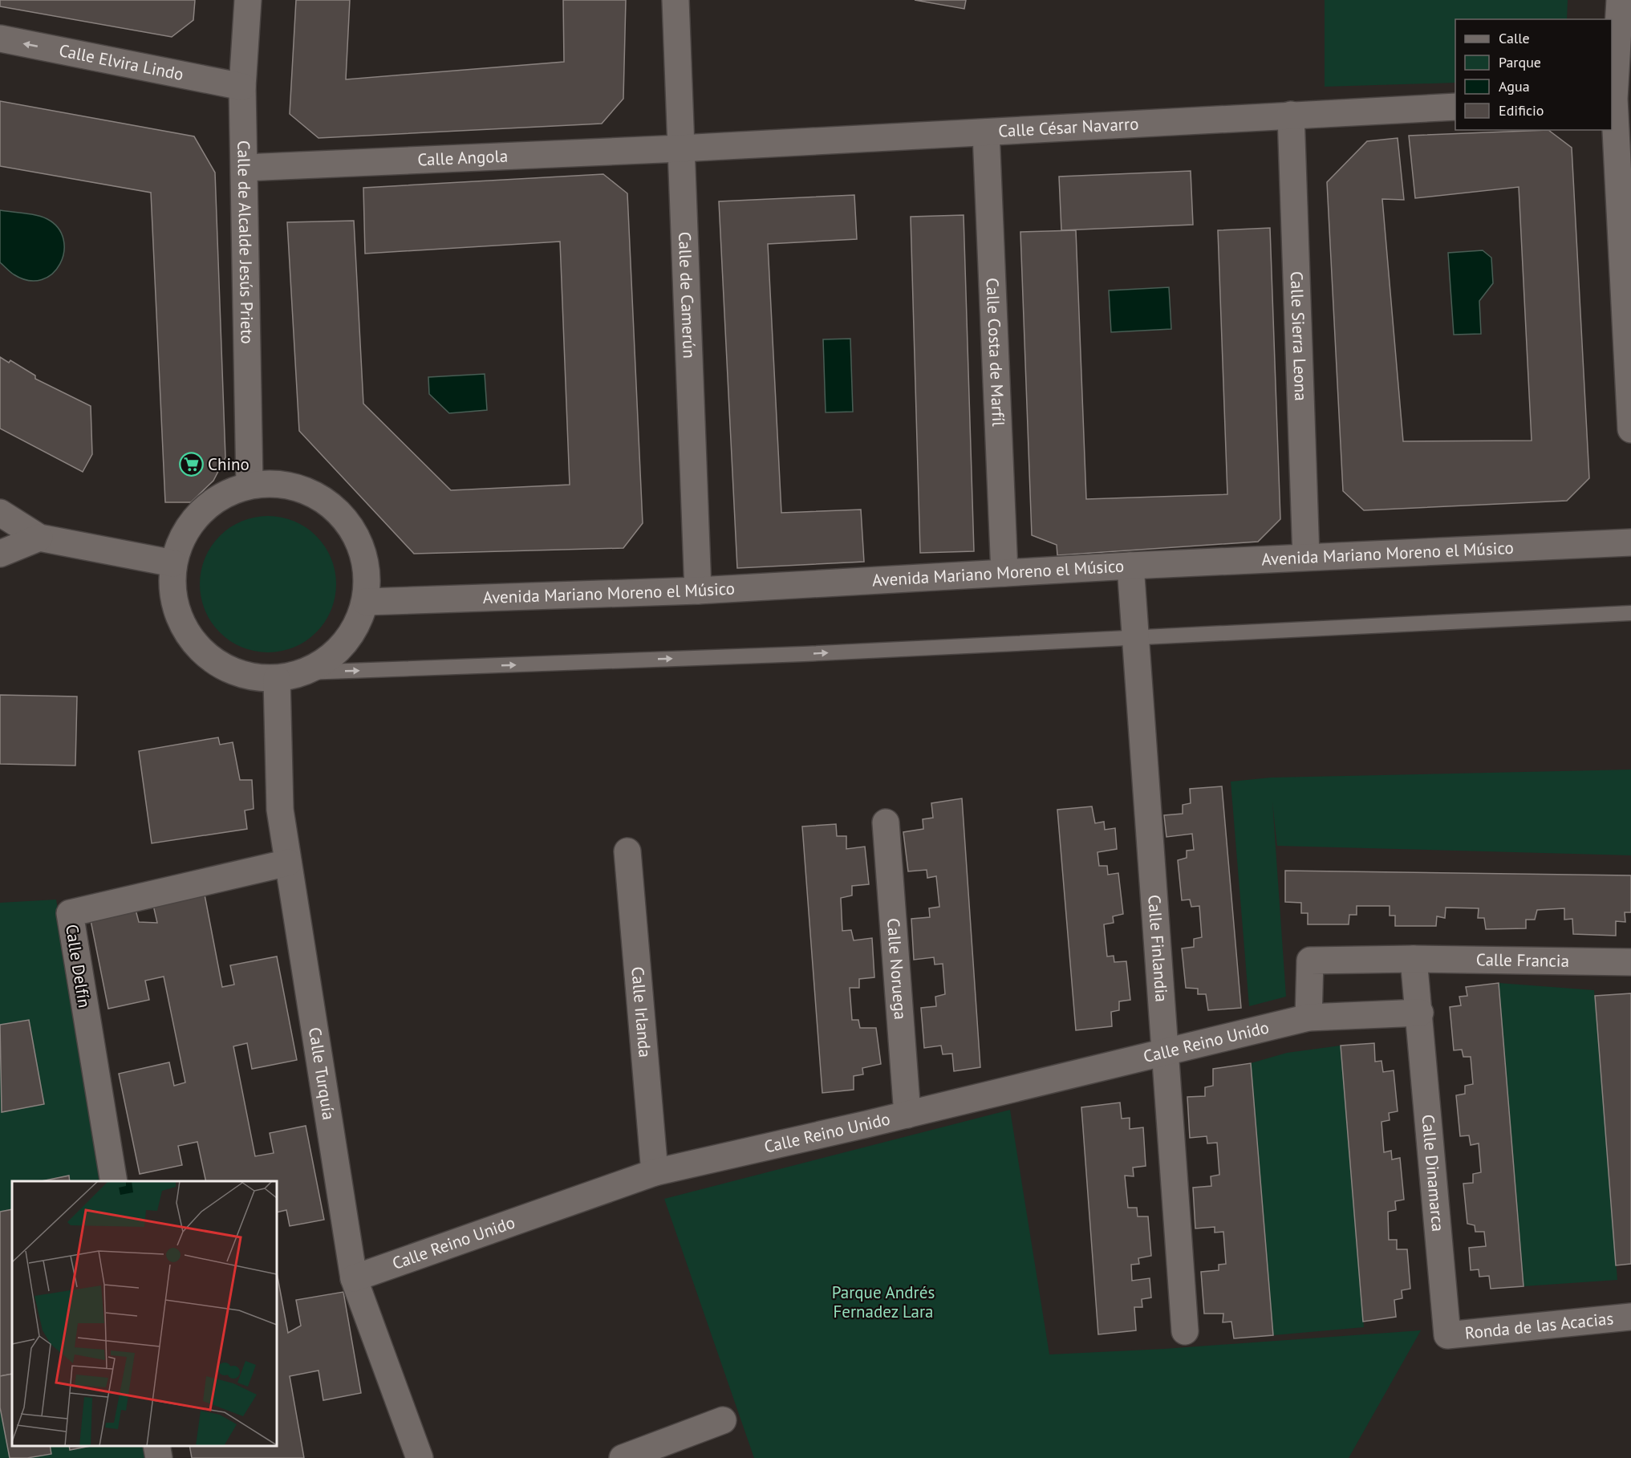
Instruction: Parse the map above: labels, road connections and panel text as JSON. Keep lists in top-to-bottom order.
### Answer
{
  "streets": {
    "street": [
      "Calle Elvira Lindo",
      "Calle César Navarro",
      "Calle Angola",
      "Calle de Alcalde Jesús Prieto",
      "Calle de Camerún",
      "Calle Sierra Leona",
      "Calle Costa de Marfíl",
      "Avenida Mariano Moreno el Músico",
      "Calle Finlandia",
      "Calle Francia",
      "Calle Delfín",
      "Calle Noruega",
      "Calle Irlanda",
      "Calle Reino Unido",
      "Calle Turquía",
      "Calle Dinamarca",
      "Ronda de las Acacias"
    ]
  },
  "crossings": [
    ["Calle Elvira Lindo", "Calle de Alcalde Jesús Prieto"],
    ["Calle César Navarro", "Calle Angola"],
    ["Calle César Navarro", "Calle de Camerún"],
    ["Calle César Navarro", "Calle Sierra Leona"],
    ["Calle César Navarro", "Calle Costa de Marfíl"],
    ["Calle Angola", "Calle de Alcalde Jesús Prieto"],
    ["Calle Angola", "Calle de Camerún"],
    ["Calle de Camerún", "Avenida Mariano Moreno el Músico"],
    ["Calle Sierra Leona", "Avenida Mariano Moreno el Músico"],
    ["Calle Costa de Marfíl", "Avenida Mariano Moreno el Músico"],
    ["Avenida Mariano Moreno el Músico", "Calle Finlandia"],
    ["Calle Finlandia", "Calle Reino Unido"],
    ["Calle Francia", "Calle Reino Unido"],
    ["Calle Francia", "Calle Dinamarca"],
    ["Calle Delfín", "Calle Turquía"],
    ["Calle Noruega", "Calle Reino Unido"],
    ["Calle Irlanda", "Calle Reino Unido"],
    ["Calle Reino Unido", "Calle Turquía"],
    ["Calle Reino Unido", "Calle Dinamarca"],
    ["Calle Dinamarca", "Ronda de las Acacias"]
  ],
  "one_way": ["Calle Elvira Lindo"],
  "parks": ["Parque Andrés Fernadez Lara"],
  "places": {
    "supermarket": ["Chino"]
  },
  "legend": [
    "Calle",
    "Parque",
    "Agua",
    "Edificio"
  ]
}
